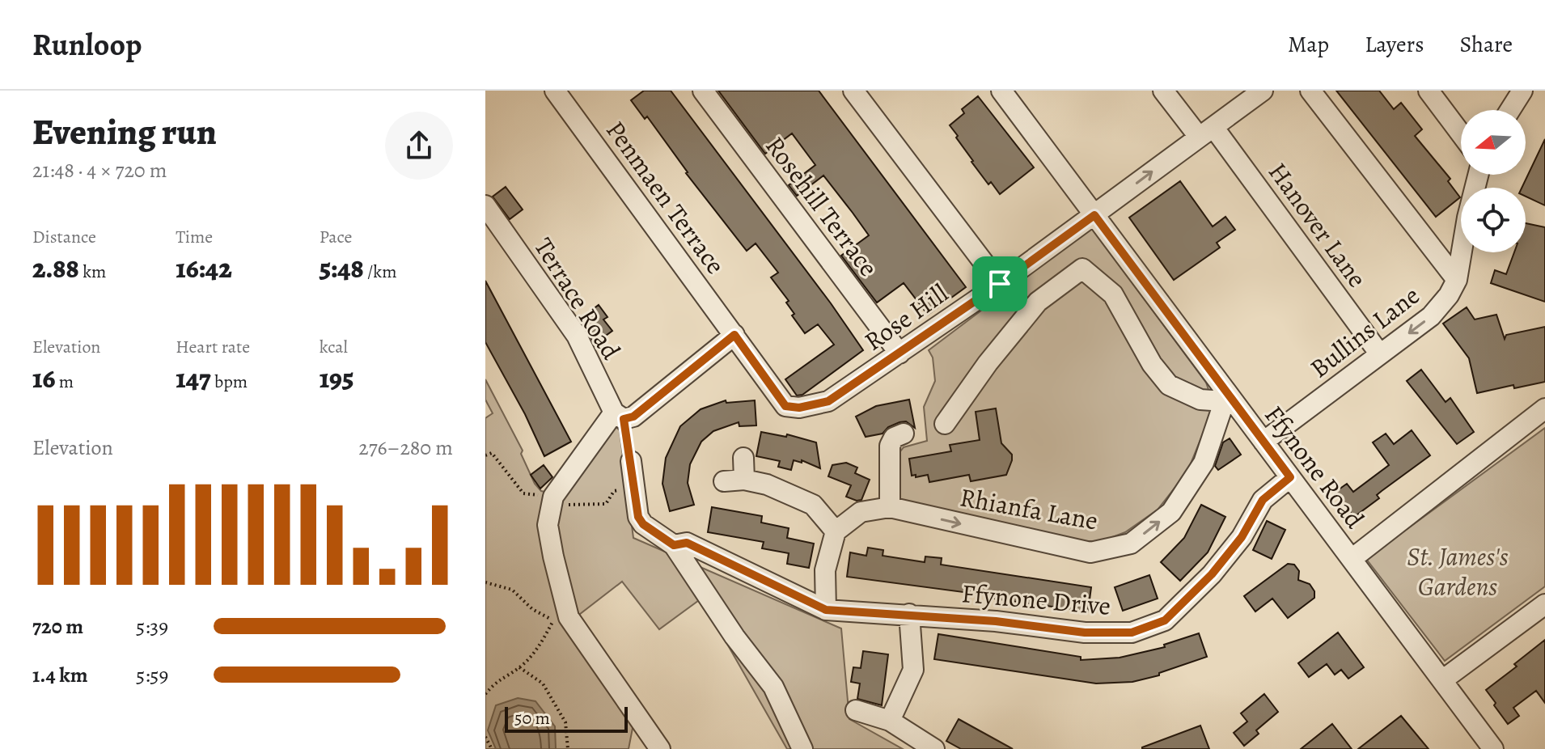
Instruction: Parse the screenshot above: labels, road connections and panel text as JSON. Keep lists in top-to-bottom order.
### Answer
{
  "streets": {
    "street": [
      "Penmaen Terrace",
      "Rosehill Terrace",
      "Hanover Lane",
      "Terrace Road",
      "Rose Hill",
      "Bullins Lane",
      "Ffynone Road",
      "Rhianfa Lane",
      "Ffynone Drive"
    ]
  },
  "crossings": [
    ["Penmaen Terrace", "Rose Hill"],
    ["Rosehill Terrace", "Rose Hill"],
    ["Hanover Lane", "Rose Hill"],
    ["Hanover Lane", "Bullins Lane"],
    ["Rose Hill", "Ffynone Road"],
    ["Bullins Lane", "Ffynone Road"],
    ["Ffynone Road", "Rhianfa Lane"],
    ["Ffynone Road", "Ffynone Drive"]
  ],
  "one_way": ["Rhianfa Lane"],
  "parks": ["St. James's Gardens"],
  "scale_bar": "50 m",
  "north": "left",
  "page": {
    "header": "Runloop",
    "nav": ["Map", "Layers", "Share"],
    "heading": ["Evening run", "21:48 · 4 × 720 m"],
    "stats": [
      ["Distance", "2.88 km"],
      ["Time", "16:42"],
      ["Pace", "5:48 /km"],
      ["Elevation", "16 m"],
      ["Heart rate", "147 bpm"],
      ["kcal", "195"]
    ],
    "chart": ["Elevation", "276–280 m"],
    "list": [
      {
        "name": "720 m",
        "note": "5:39"
      },
      {
        "name": "1.4 km",
        "note": "5:59"
      }
    ],
    "scale": "50 m"
  }
}
